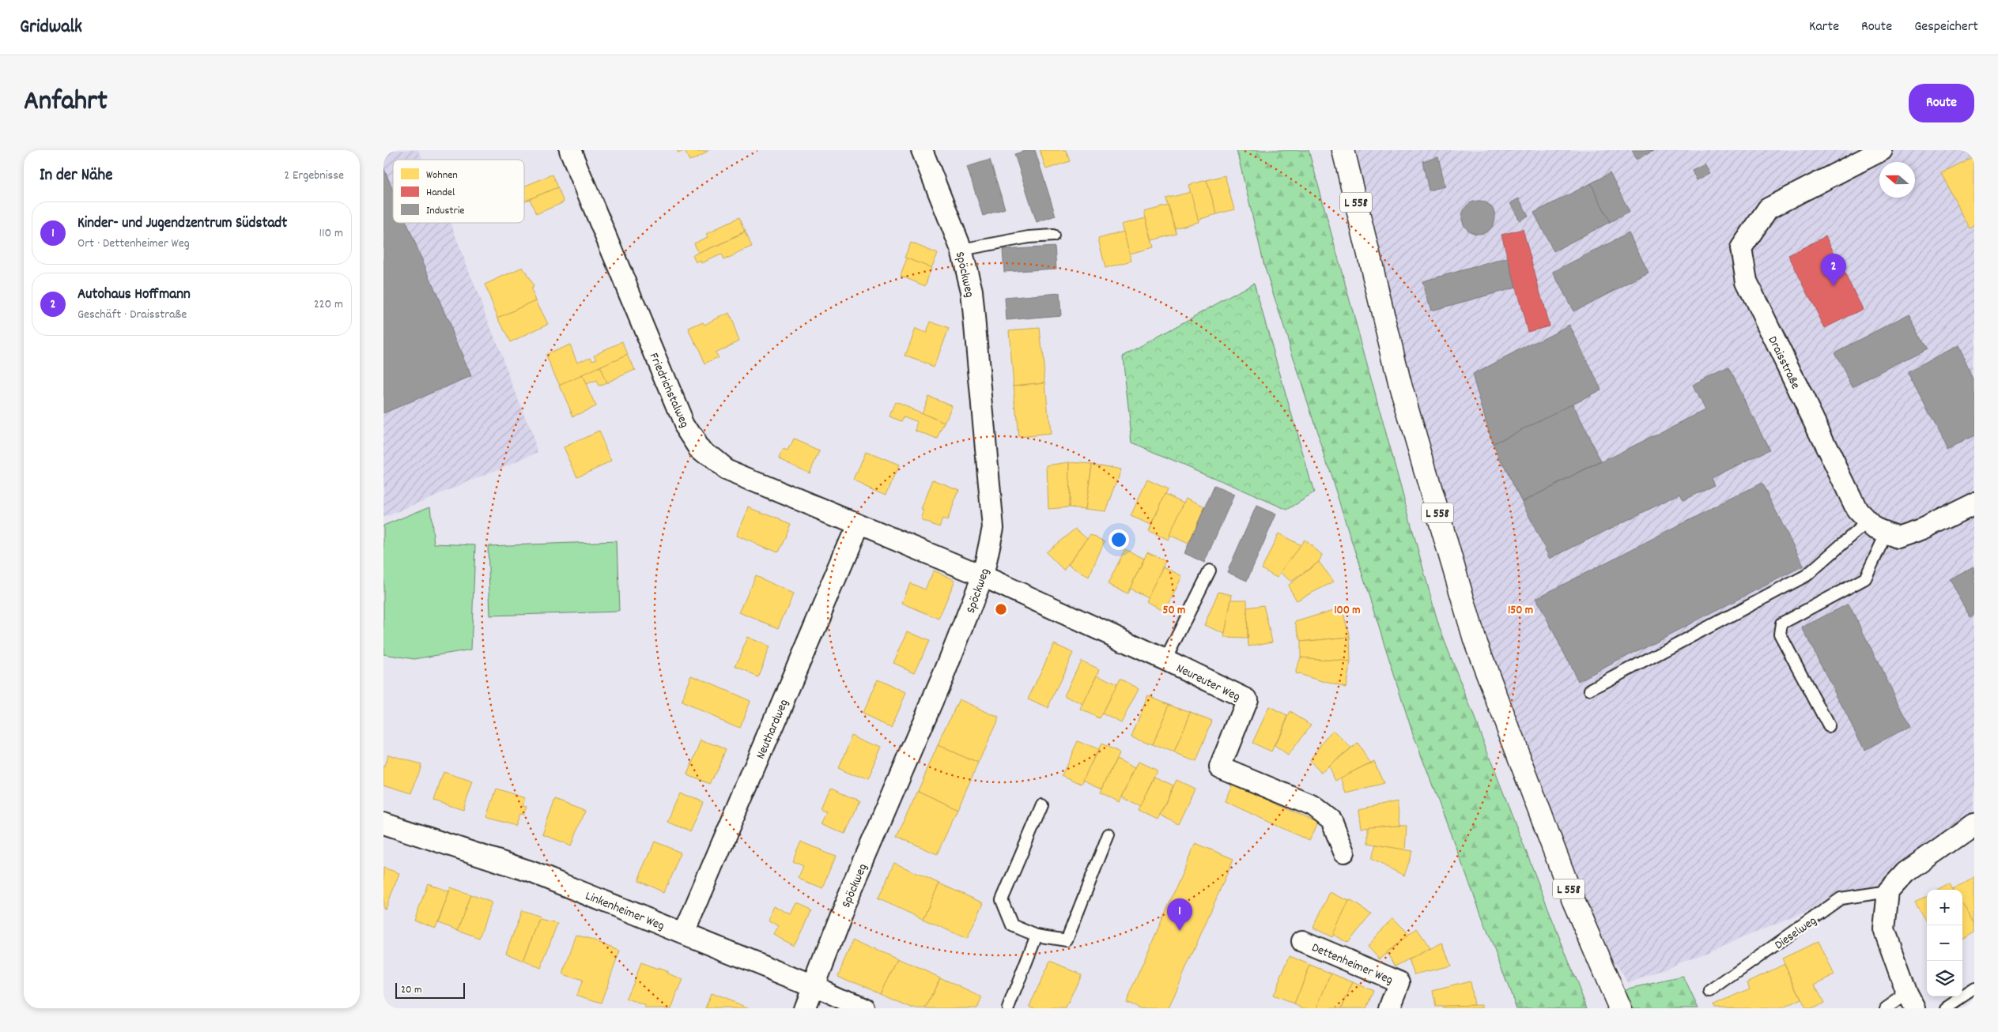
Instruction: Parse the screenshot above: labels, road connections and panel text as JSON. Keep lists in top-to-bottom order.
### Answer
{
  "streets": {
    "main road": ["L 558"],
    "street": [
      "Spöckweg",
      "Draisstraße",
      "Friedrichstalweg",
      "Neureuter Weg",
      "Neuthardweg",
      "Linkenheimer Weg",
      "Dettenheimer Weg"
    ],
    "lane": ["Dieselweg"]
  },
  "crossings": [
    ["Spöckweg", "Friedrichstalweg"],
    ["Spöckweg", "Neureuter Weg"],
    ["Spöckweg", "Linkenheimer Weg"],
    ["Friedrichstalweg", "Neureuter Weg"],
    ["Friedrichstalweg", "Neuthardweg"],
    ["Neuthardweg", "Linkenheimer Weg"]
  ],
  "legend": ["Wohnen", "Handel", "Industrie"],
  "scale_bar": "20 m",
  "north": "left",
  "page": {
    "header": "Gridwalk",
    "nav": ["Karte", "Route", "Gespeichert"],
    "title": "Anfahrt",
    "buttons": "Route",
    "heading": ["In der Nähe", "2 Ergebnisse"],
    "list": [
      {
        "mark": "1",
        "name": "Kinder- und Jugendzentrum Südstadt",
        "note": "Ort · Dettenheimer Weg",
        "value": "110 m"
      },
      {
        "mark": "2",
        "name": "Autohaus Hoffmann",
        "note": "Geschäft · Draisstraße",
        "value": "220 m"
      }
    ],
    "pins": ["2", "1"],
    "map_buttons": ["+", "−"],
    "scale": "20 m"
  },
  "rings": ["50 m", "100 m", "150 m"]
}
